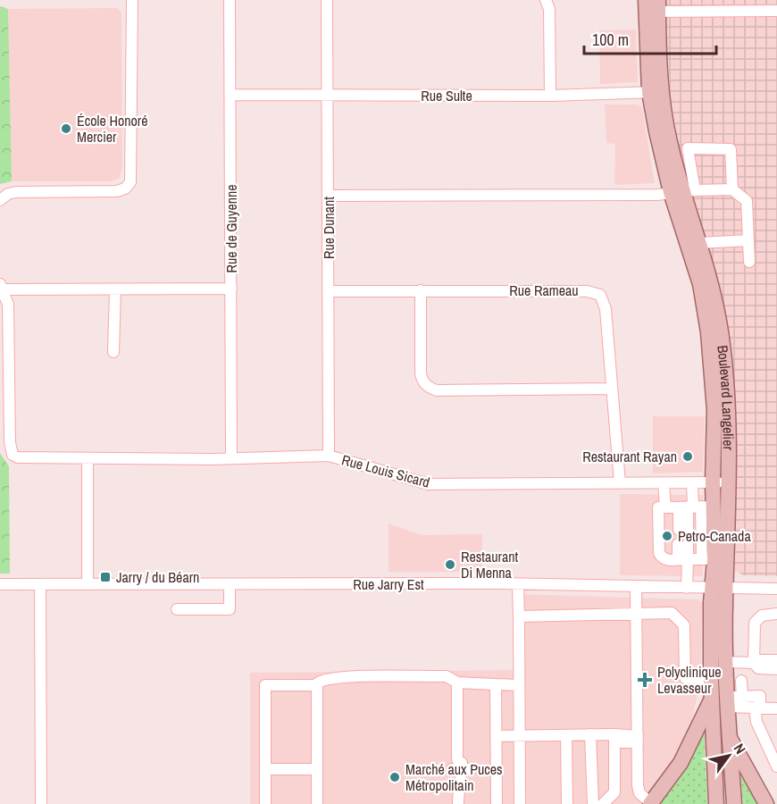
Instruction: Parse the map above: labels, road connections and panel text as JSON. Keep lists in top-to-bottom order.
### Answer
{
  "streets": {
    "main road": ["Boulevard Langelier"],
    "street": [
      "Rue Sulte",
      "Rue Dunant",
      "Rue de Guyenne",
      "Rue Rameau",
      "Rue Louis Sicard",
      "Rue Jarry Est"
    ]
  },
  "crossings": [
    ["Rue Sulte", "Rue Dunant"],
    ["Rue Sulte", "Rue de Guyenne"],
    ["Rue Sulte", "Boulevard Langelier"],
    ["Rue Dunant", "Rue Rameau"],
    ["Rue Dunant", "Rue Louis Sicard"],
    ["Rue de Guyenne", "Rue Louis Sicard"],
    ["Rue Rameau", "Rue Louis Sicard"],
    ["Boulevard Langelier", "Rue Louis Sicard"],
    ["Boulevard Langelier", "Rue Jarry Est"]
  ],
  "places": {
    "other": [
      "École Honoré Mercier",
      "Restaurant Rayan",
      "Petro-Canada",
      "Restaurant Di Menna",
      "Marché aux Puces Métropolitain"
    ],
    "transit": ["Jarry / du Béarn"],
    "health": ["Polyclinique Levasseur"]
  },
  "scale_bar": "100 m",
  "north": "top right"
}
